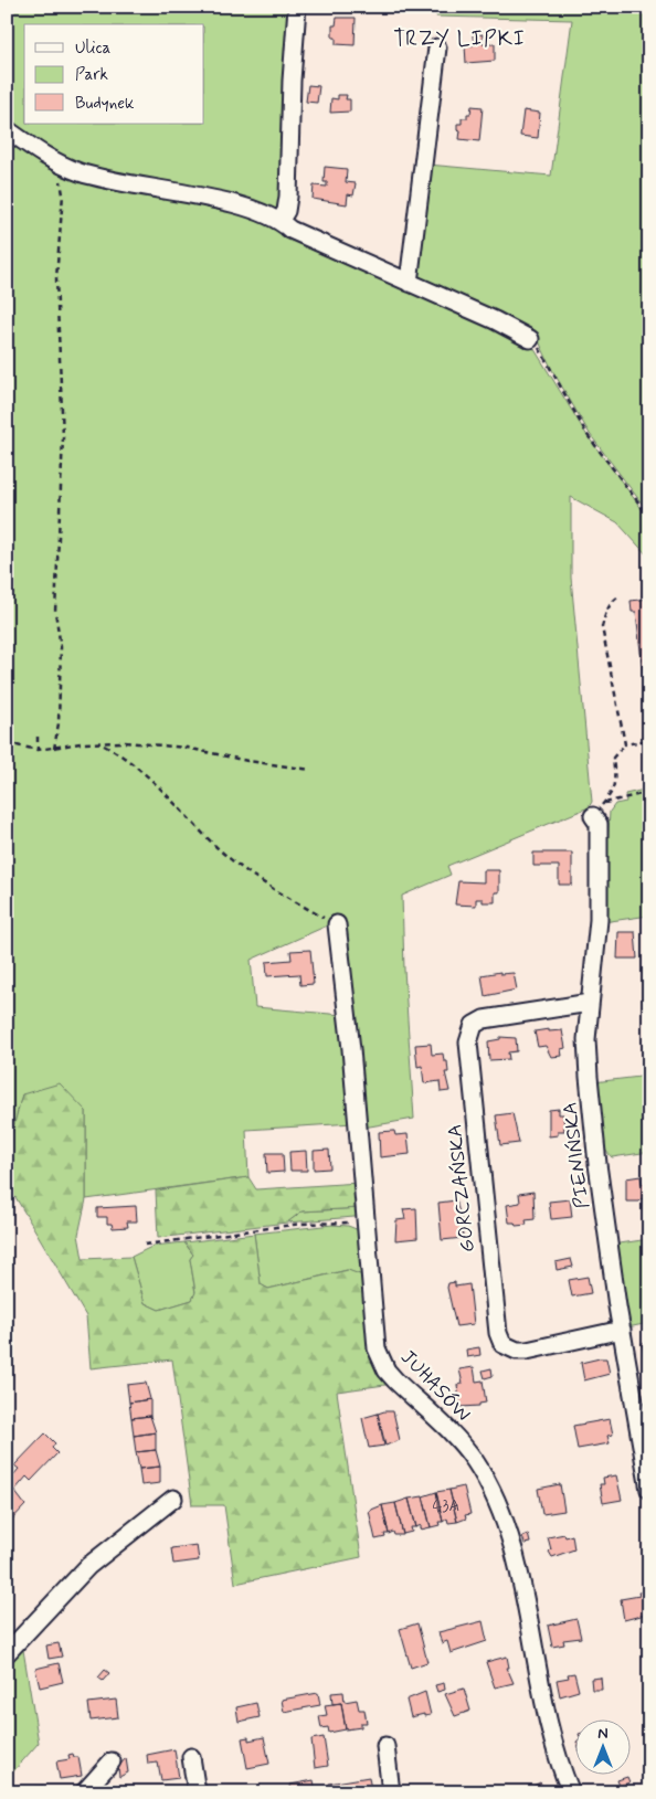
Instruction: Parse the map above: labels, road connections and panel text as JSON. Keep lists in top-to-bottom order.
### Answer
{
  "streets": {
    "street": ["PIENIŃSKA", "GORCZAŃSKA", "JUHASÓW"]
  },
  "crossings": [
    ["PIENIŃSKA", "GORCZAŃSKA"]
  ],
  "districts": ["TRZY LIPKI"],
  "house_numbers": ["43A"],
  "legend": ["Ulica", "Park", "Budynek"],
  "north": "top"
}
